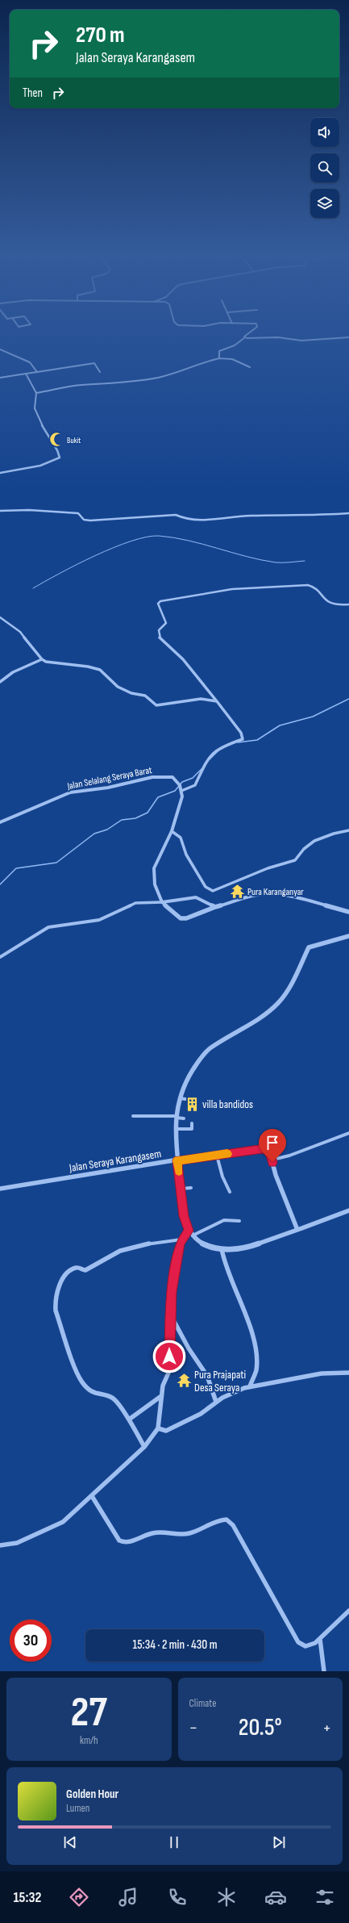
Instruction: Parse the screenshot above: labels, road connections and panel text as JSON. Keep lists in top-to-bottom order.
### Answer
{
  "streets": {
    "street": ["Jalan Selalang Seraya Barat", "Jalan Seraya Karangasem"]
  },
  "places": {
    "mosque": ["Bukit"],
    "temple": ["Pura Karanganyar", "Pura Prajapati Desa Seraya"],
    "building": ["villa bandidos"]
  },
  "page": {
    "turn": ["270 m", "Jalan Seraya Karangasem"],
    "then": "Then",
    "limit": "30",
    "trip": "15:34 · 2 min · 430 m",
    "tile": [
      ["27", "km/h"],
      "Climate"
    ],
    "heat": ["−", "20.5°", "+"],
    "song": ["Golden Hour", "Lumen"],
    "tabs": "15:32"
  }
}
